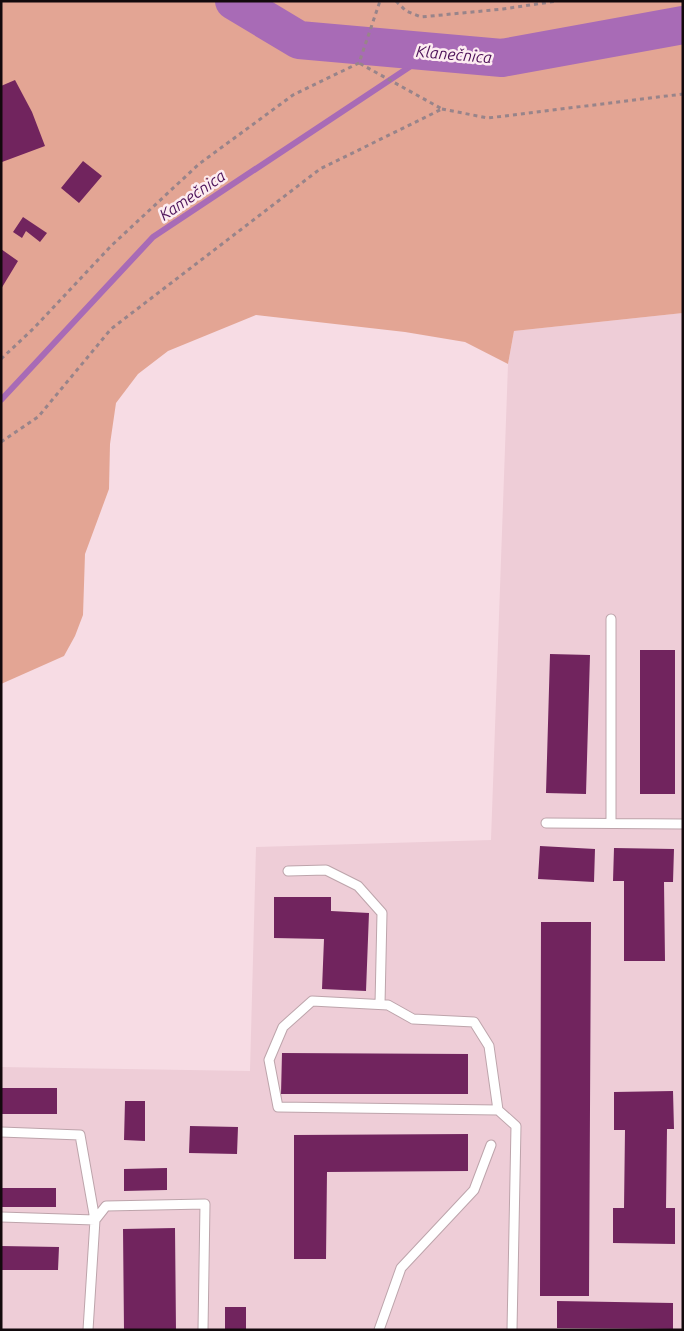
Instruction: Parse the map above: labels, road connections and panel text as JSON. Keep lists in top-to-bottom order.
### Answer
{
  "water": ["Klanečnica", "Kamečnica"]
}
